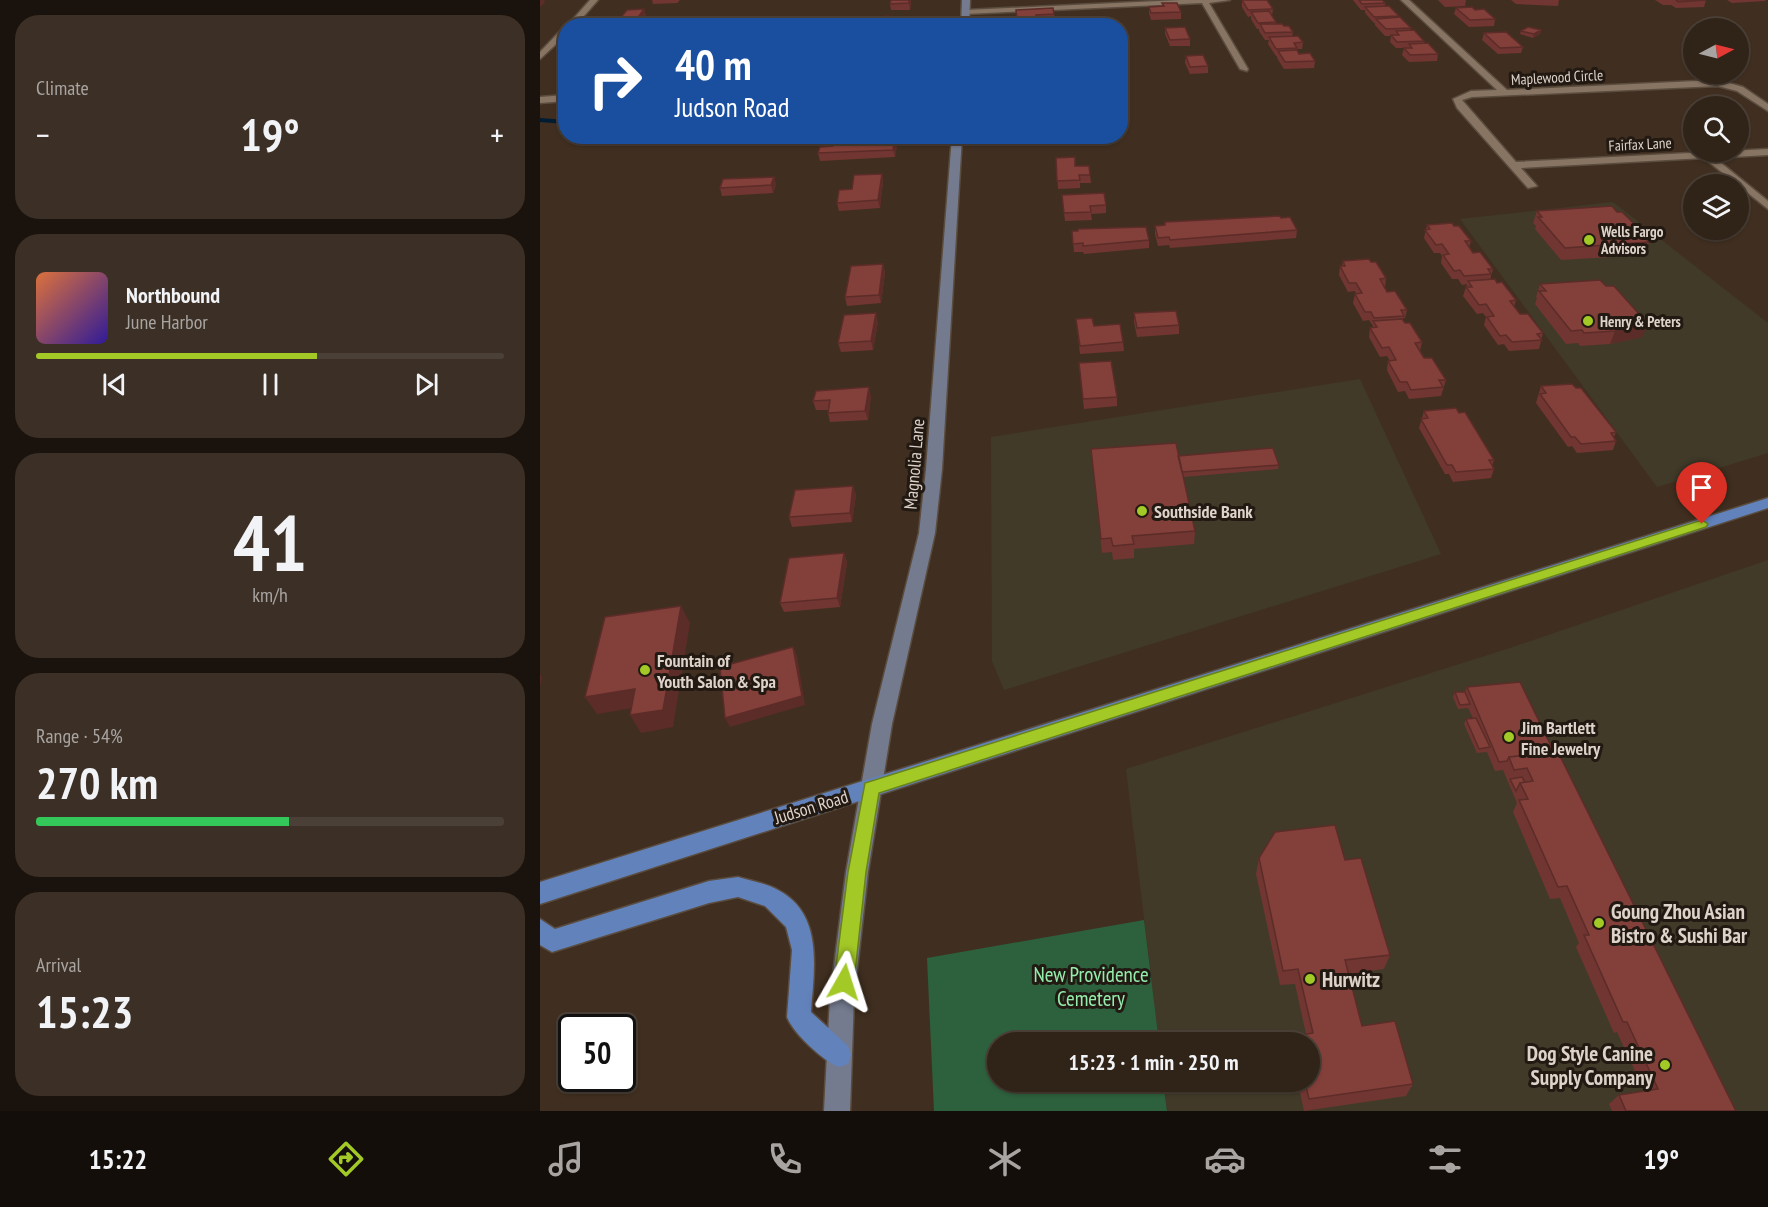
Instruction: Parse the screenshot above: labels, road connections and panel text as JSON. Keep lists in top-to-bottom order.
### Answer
{
  "streets": {
    "main road": ["Magnolia Lane", "Judson Road"],
    "street": ["Maplewood Circle", "Fairfax Lane"]
  },
  "crossings": [
    ["Maplewood Circle", "Fairfax Lane"],
    ["Magnolia Lane", "Judson Road"]
  ],
  "parks": ["New Providence Cemetery"],
  "places": [
    "Wells Fargo Advisors",
    "Henry & Peters",
    "Southside Bank",
    "Fountain of Youth Salon & Spa",
    "Jim Bartlett Fine Jewelry",
    "Goung Zhou Asian Bistro & Sushi Bar",
    "Hurwitz",
    "Dog Style Canine Supply Company"
  ],
  "north": "right",
  "page": {
    "tile": [
      "Climate",
      ["41", "km/h"],
      ["Range · 54%", "270 km"],
      ["Arrival", "15:23"]
    ],
    "turn": ["40 m", "Judson Road"],
    "heat": ["−", "19°", "+"],
    "song": ["Northbound", "June Harbor"],
    "limit": "50",
    "trip": "15:23 · 1 min · 250 m",
    "tabs": ["15:22", "19°"]
  }
}
